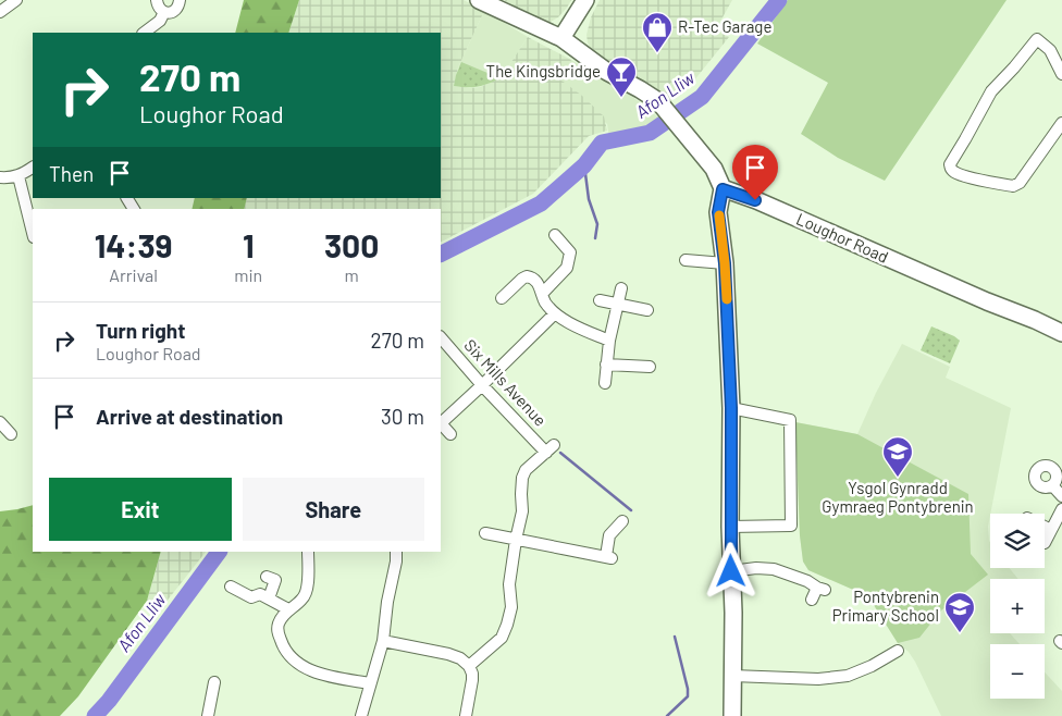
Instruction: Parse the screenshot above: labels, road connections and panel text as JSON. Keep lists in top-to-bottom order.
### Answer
{
  "streets": {
    "main road": ["Loughor Road"],
    "street": ["Six Mills Avenue"]
  },
  "water": ["Afon Lliw"],
  "places": {
    "shop": ["R-Tec Garage"],
    "bar": ["The Kingsbridge"],
    "school or university": ["Ysgol Gynradd Gymraeg Pontybrenin", "Pontybrenin Primary School"]
  },
  "page": {
    "turn": ["270 m", "Loughor Road"],
    "then": "Then",
    "eta": [
      "14:39",
      "Arrival",
      "1",
      "min",
      "300",
      "m"
    ],
    "list": [
      {
        "name": "Turn right",
        "note": "Loughor Road",
        "value": "270 m"
      },
      {
        "name": "Arrive at destination",
        "value": "30 m"
      }
    ],
    "buttons": ["Exit", "Share"],
    "map_buttons": ["+", "−"]
  }
}
